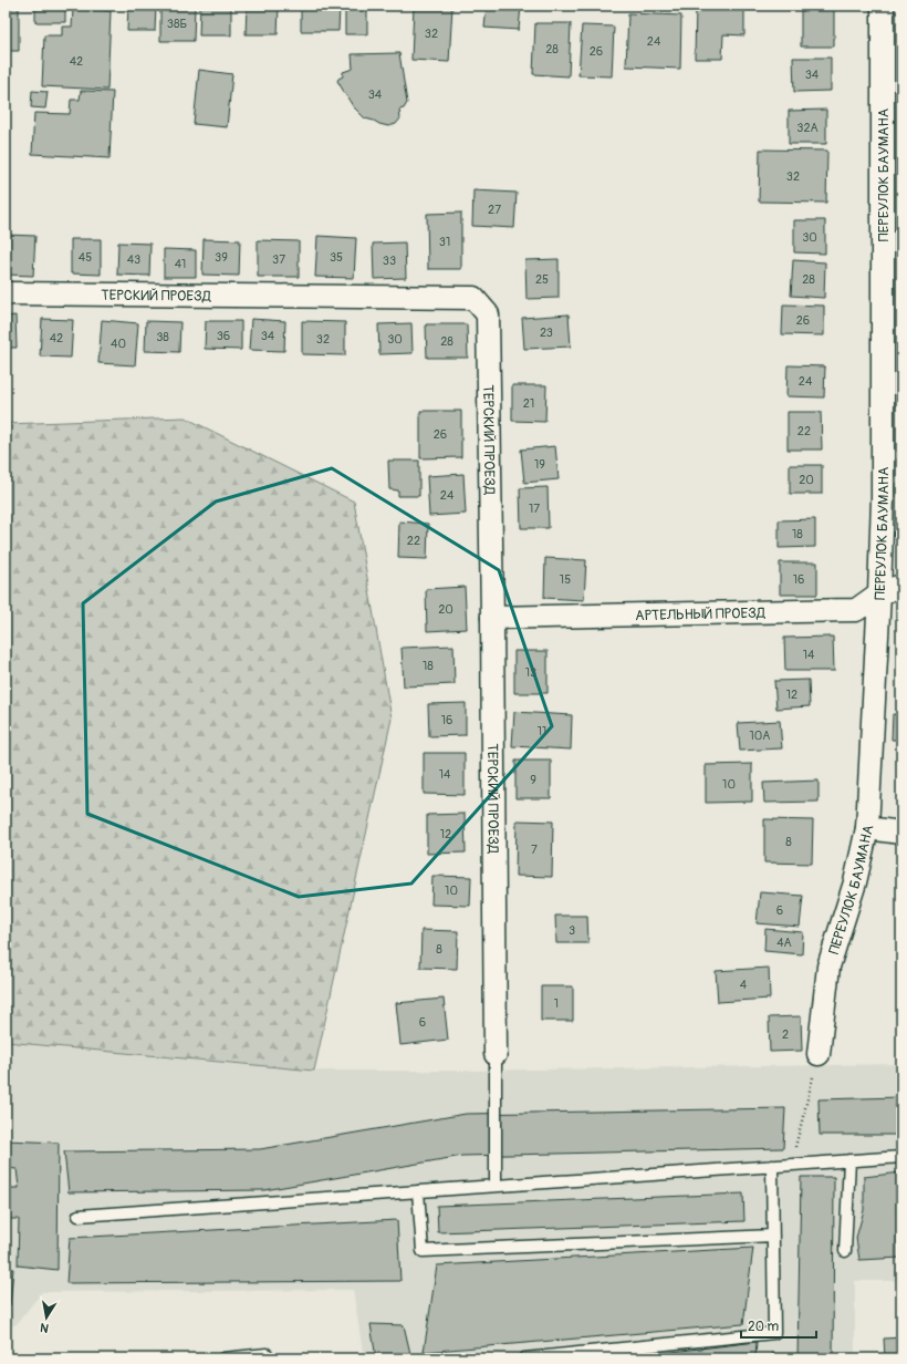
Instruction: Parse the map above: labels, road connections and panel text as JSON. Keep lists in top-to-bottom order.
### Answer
{
  "streets": {
    "street": ["ПЕРЕУЛОК БАУМАНА", "ТЕРСКИЙ ПРОЕЗД", "АРТЕЛЬНЫЙ ПРОЕЗД"]
  },
  "crossings": [
    ["ПЕРЕУЛОК БАУМАНА", "АРТЕЛЬНЫЙ ПРОЕЗД"],
    ["ТЕРСКИЙ ПРОЕЗД", "АРТЕЛЬНЫЙ ПРОЕЗД"]
  ],
  "house_numbers": [
    "38Б",
    "32",
    "24",
    "28",
    "26",
    "42",
    "34",
    "34",
    "32А",
    "32",
    "27",
    "30",
    "31",
    "45",
    "39",
    "35",
    "43",
    "37",
    "33",
    "41",
    "25",
    "28",
    "26",
    "23",
    "36",
    "34",
    "38",
    "42",
    "32",
    "30",
    "28",
    "40",
    "24",
    "21",
    "22",
    "26",
    "19",
    "20",
    "24",
    "17",
    "18",
    "22",
    "15",
    "16",
    "20",
    "14",
    "18",
    "13",
    "12",
    "16",
    "11",
    "10А",
    "14",
    "9",
    "10",
    "12",
    "8",
    "7",
    "10",
    "6",
    "3",
    "4А",
    "8",
    "4",
    "1",
    "6",
    "2"
  ],
  "scale_bar": "20 m",
  "north": "bottom"
}
